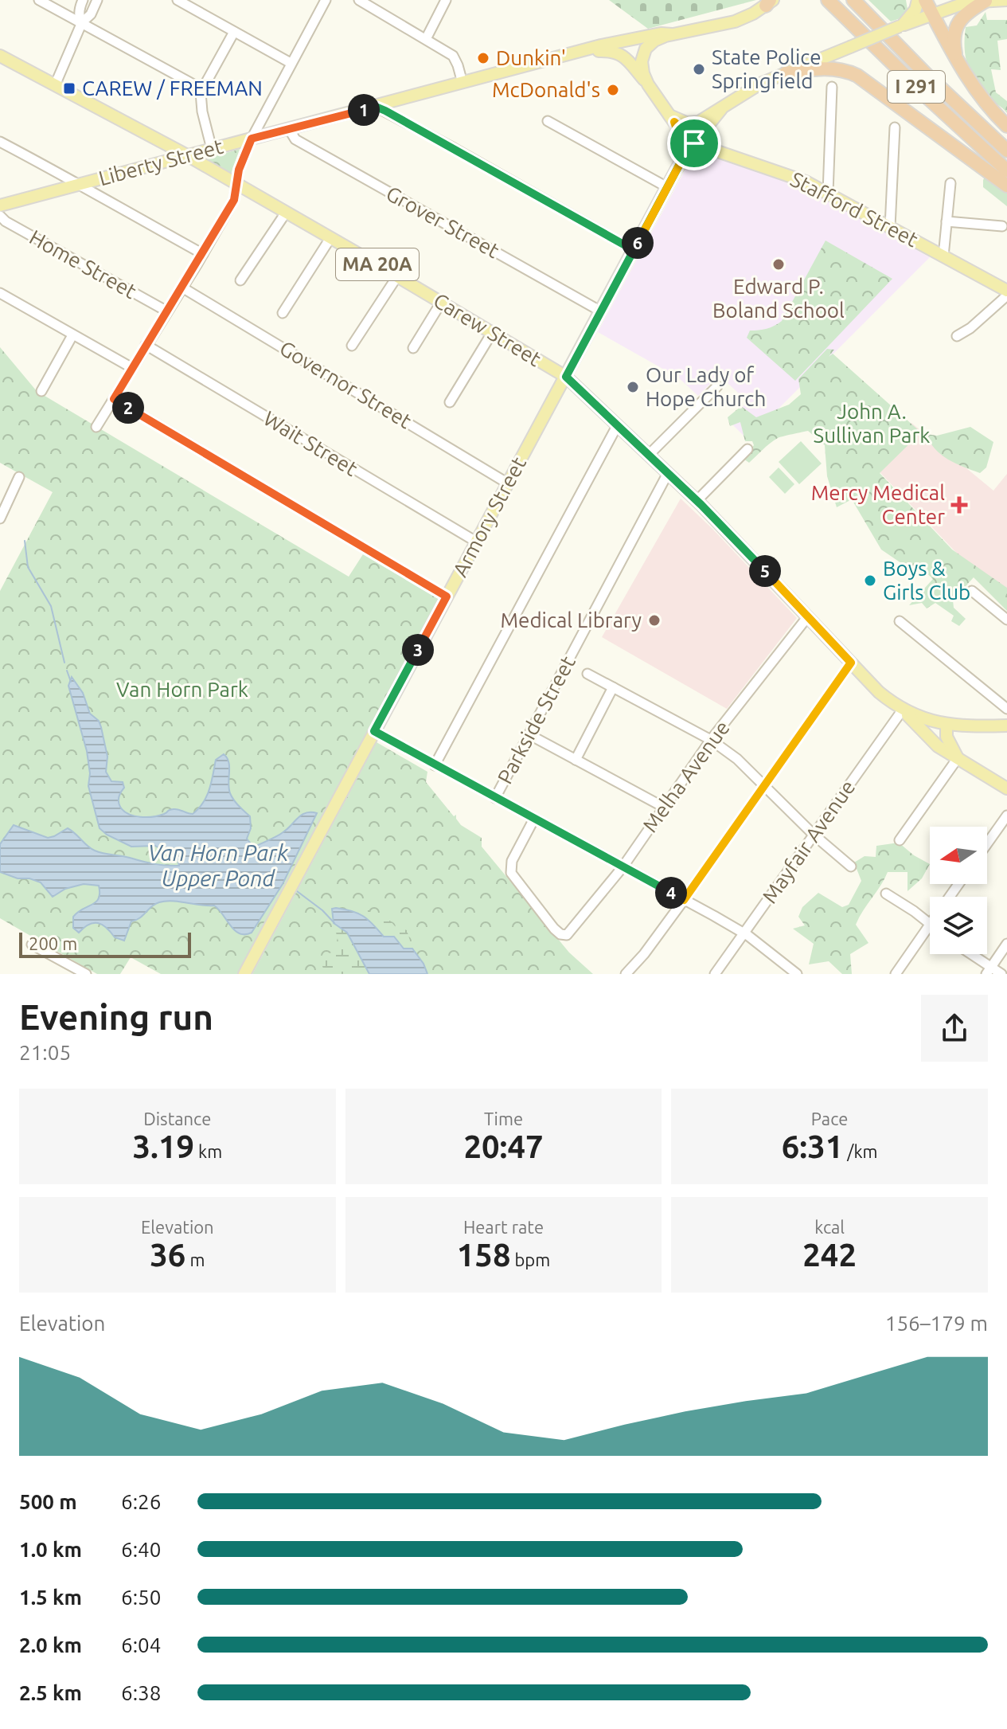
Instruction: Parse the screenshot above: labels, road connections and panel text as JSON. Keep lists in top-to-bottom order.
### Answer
{
  "streets": {
    "highway": ["I 291"],
    "main road": [
      "Liberty Street",
      "Stafford Street",
      "MA 20A",
      "Carew Street",
      "Armory Street"
    ],
    "street": [
      "Grover Street",
      "Home Street",
      "Governor Street",
      "Wait Street",
      "Parkside Street",
      "Melha Avenue",
      "Mayfair Avenue"
    ]
  },
  "crossings": [
    ["Liberty Street", "Stafford Street"],
    ["Liberty Street", "Grover Street"],
    ["Liberty Street", "Carew Street"],
    ["Stafford Street", "Armory Street"],
    ["Grover Street", "Armory Street"],
    ["Carew Street", "Armory Street"],
    ["Carew Street", "Parkside Street"],
    ["Carew Street", "Melha Avenue"],
    ["Carew Street", "Mayfair Avenue"],
    ["Governor Street", "Armory Street"],
    ["Wait Street", "Armory Street"]
  ],
  "water": ["Van Horn Park Upper Pond"],
  "parks": ["John A. Sullivan Park", "Van Horn Park"],
  "places": {
    "other": [
      "Dunkin'",
      "State Police Springfield",
      "McDonald's",
      "Edward P. Boland School",
      "Our Lady of Hope Church",
      "Boys & Girls Club",
      "Medical Library"
    ],
    "transit": ["CAREW / FREEMAN"],
    "health": ["Mercy Medical Center"]
  },
  "scale_bar": "200 m",
  "north": "left",
  "page": {
    "pins": [
      "1",
      "6",
      "2",
      "5",
      "3",
      "4"
    ],
    "scale": "200 m",
    "heading": ["Evening run", "21:05"],
    "stats": [
      ["Distance", "3.19 km"],
      ["Time", "20:47"],
      ["Pace", "6:31 /km"],
      ["Elevation", "36 m"],
      ["Heart rate", "158 bpm"],
      ["kcal", "242"]
    ],
    "chart": ["Elevation", "156–179 m"],
    "list": [
      {
        "name": "500 m",
        "note": "6:26"
      },
      {
        "name": "1.0 km",
        "note": "6:40"
      },
      {
        "name": "1.5 km",
        "note": "6:50"
      },
      {
        "name": "2.0 km",
        "note": "6:04"
      },
      {
        "name": "2.5 km",
        "note": "6:38"
      }
    ]
  }
}
